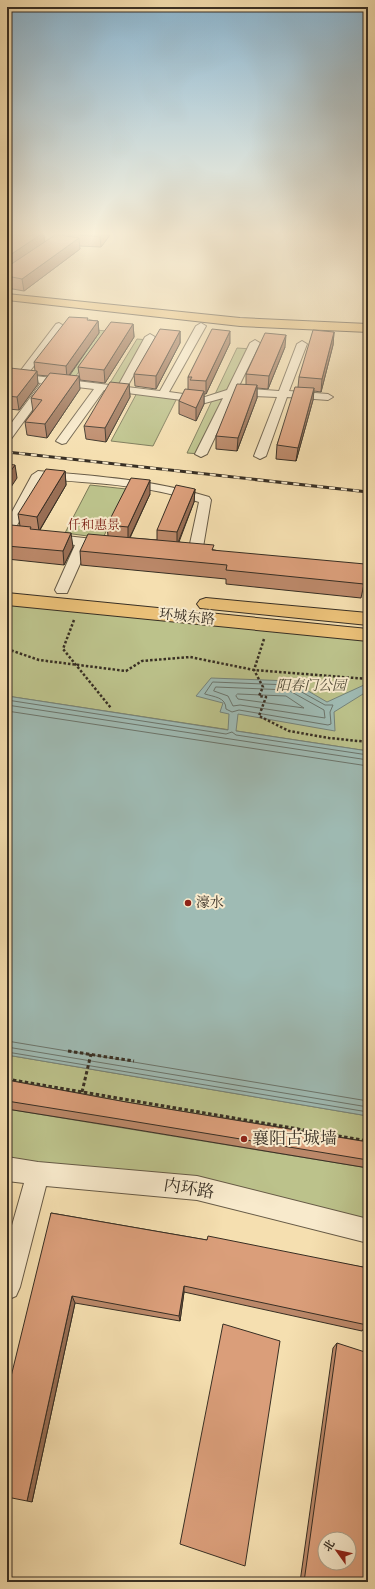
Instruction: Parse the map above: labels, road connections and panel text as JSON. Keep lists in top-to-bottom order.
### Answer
{
  "streets": {
    "main road": ["环城东路"],
    "street": ["内环路"]
  },
  "districts": ["仟和惠景"],
  "parks": ["阳春门公园"],
  "places": ["濠水", "襄阳古城墙"],
  "north": "top left"
}
